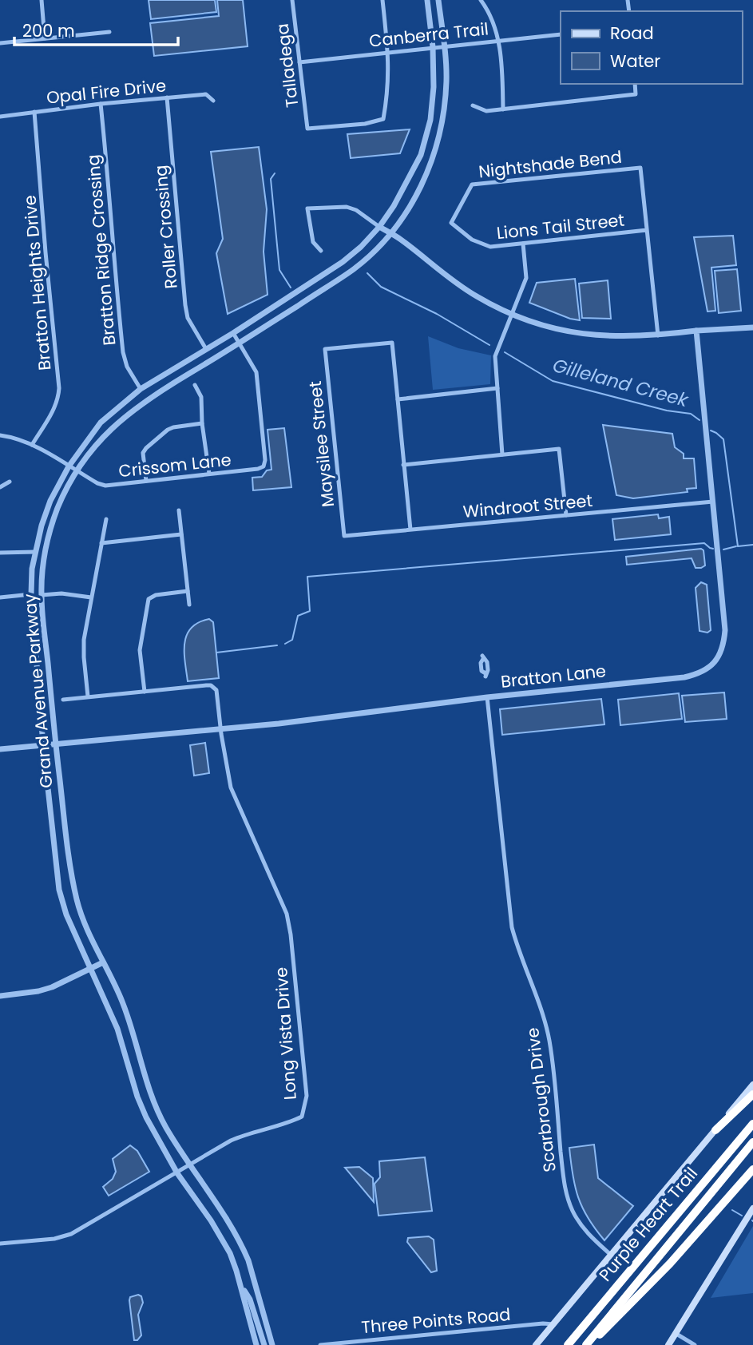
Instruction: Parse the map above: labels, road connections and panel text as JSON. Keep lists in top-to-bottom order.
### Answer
{
  "streets": {
    "highway": ["Purple Heart Trail"],
    "street": [
      "Canberra Trail",
      "Talladega",
      "Opal Fire Drive",
      "Nightshade Bend",
      "Roller Crossing",
      "Lions Tail Street",
      "Bratton Ridge Crossing",
      "Bratton Heights Drive",
      "Maysilee Street",
      "Crissom Lane",
      "Windroot Street",
      "Bratton Lane",
      "Grand Avenue Parkway",
      "Long Vista Drive",
      "Scarbrough Drive",
      "Three Points Road"
    ]
  },
  "crossings": [
    ["Canberra Trail", "Talladega"],
    ["Canberra Trail", "Grand Avenue Parkway"],
    ["Opal Fire Drive", "Roller Crossing"],
    ["Opal Fire Drive", "Bratton Ridge Crossing"],
    ["Opal Fire Drive", "Bratton Heights Drive"],
    ["Nightshade Bend", "Lions Tail Street"],
    ["Roller Crossing", "Grand Avenue Parkway"],
    ["Bratton Ridge Crossing", "Grand Avenue Parkway"],
    ["Bratton Heights Drive", "Crissom Lane"],
    ["Maysilee Street", "Windroot Street"],
    ["Crissom Lane", "Grand Avenue Parkway"],
    ["Windroot Street", "Bratton Lane"],
    ["Bratton Lane", "Grand Avenue Parkway"],
    ["Bratton Lane", "Long Vista Drive"],
    ["Bratton Lane", "Scarbrough Drive"],
    ["Grand Avenue Parkway", "Long Vista Drive"]
  ],
  "water": ["Gilleland Creek"],
  "legend": ["Road", "Water"],
  "scale_bar": "200 m"
}
